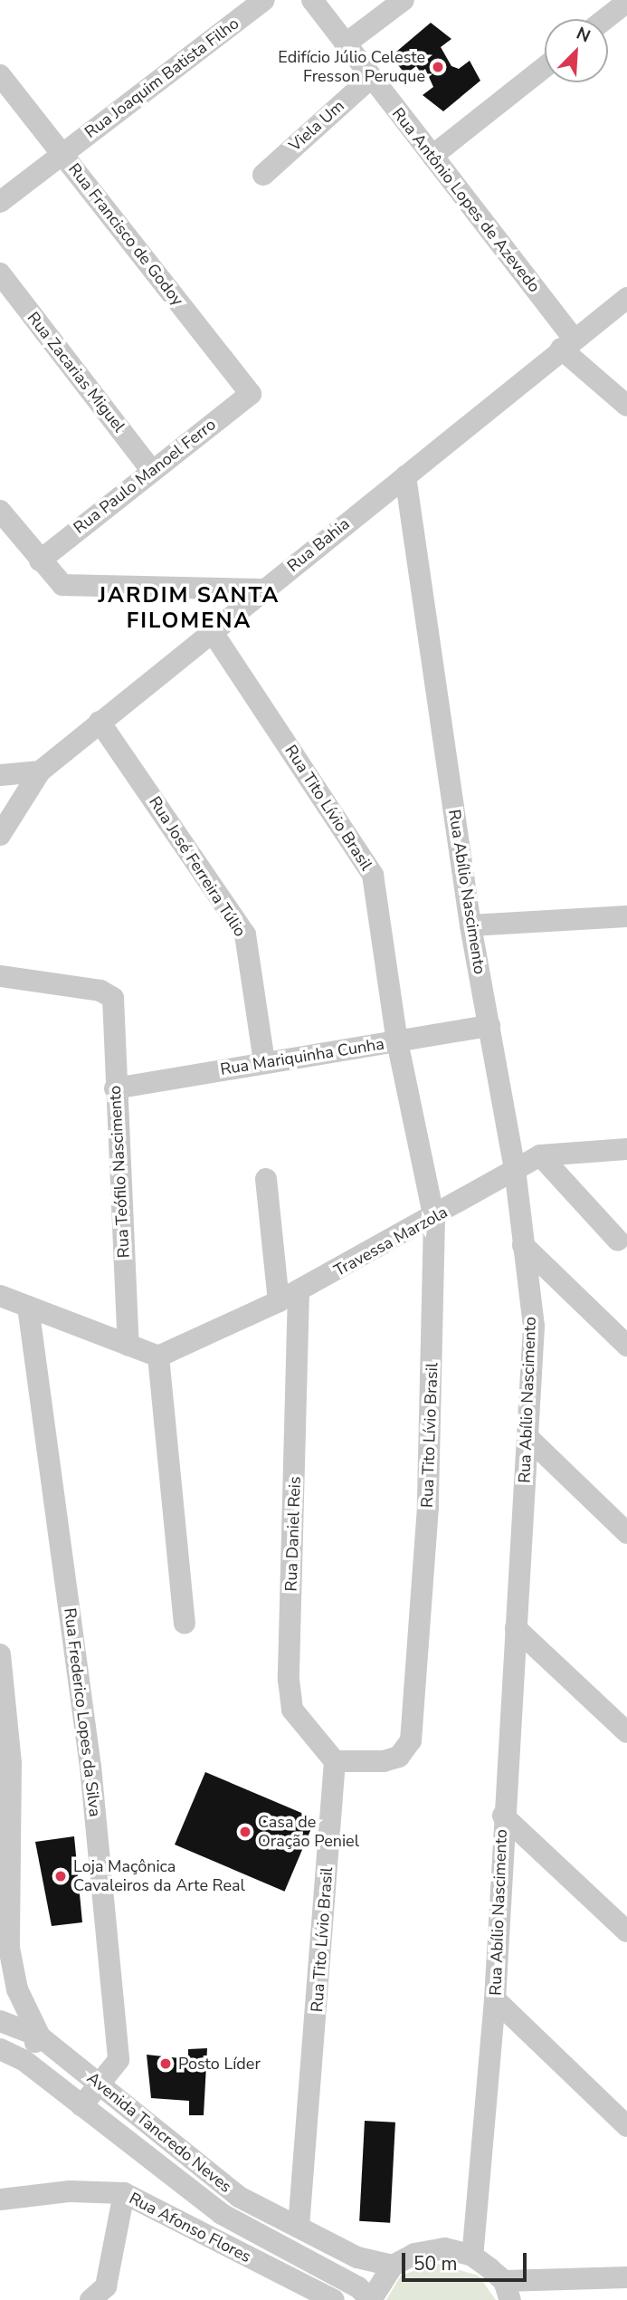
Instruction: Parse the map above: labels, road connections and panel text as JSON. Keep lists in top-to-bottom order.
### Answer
{
  "streets": {
    "street": [
      "Rua Joaquim Batista Filho",
      "Viela Um",
      "Rua Antônio Lopes de Azevedo",
      "Rua Francisco de Godoy",
      "Rua Zacarias Miguel",
      "Rua Paulo Manoel Ferro",
      "Rua Bahia",
      "Rua Tito Lívio Brasil",
      "Rua José Ferreira Túlio",
      "Rua Abílio Nascimento",
      "Rua Mariquinha Cunha",
      "Rua Teófilo Nascimento",
      "Travessa Marzola",
      "Rua Daniel Reis",
      "Rua Frederico Lopes da Silva",
      "Avenida Tancredo Neves",
      "Rua Afonso Flores"
    ]
  },
  "crossings": [
    ["Rua Joaquim Batista Filho", "Rua Francisco de Godoy"],
    ["Viela Um", "Rua Antônio Lopes de Azevedo"],
    ["Rua Antônio Lopes de Azevedo", "Rua Bahia"],
    ["Rua Francisco de Godoy", "Rua Paulo Manoel Ferro"],
    ["Rua Zacarias Miguel", "Rua Paulo Manoel Ferro"],
    ["Rua Bahia", "Rua Tito Lívio Brasil"],
    ["Rua Bahia", "Rua José Ferreira Túlio"],
    ["Rua Bahia", "Rua Abílio Nascimento"],
    ["Rua Tito Lívio Brasil", "Rua Mariquinha Cunha"],
    ["Rua Tito Lívio Brasil", "Travessa Marzola"],
    ["Rua Tito Lívio Brasil", "Rua Daniel Reis"],
    ["Rua Tito Lívio Brasil", "Avenida Tancredo Neves"],
    ["Rua José Ferreira Túlio", "Rua Mariquinha Cunha"],
    ["Rua Abílio Nascimento", "Rua Mariquinha Cunha"],
    ["Rua Abílio Nascimento", "Travessa Marzola"],
    ["Rua Mariquinha Cunha", "Rua Teófilo Nascimento"],
    ["Travessa Marzola", "Rua Daniel Reis"],
    ["Rua Frederico Lopes da Silva", "Avenida Tancredo Neves"]
  ],
  "districts": ["JARDIM SANTA FILOMENA"],
  "places": [
    "Edifício Júlio Celeste Fresson Peruque",
    "Casa de Oração Peniel",
    "Loja Maçônica Cavaleiros da Arte Real",
    "Posto Líder"
  ],
  "scale_bar": "50 m",
  "north": "top right"
}
